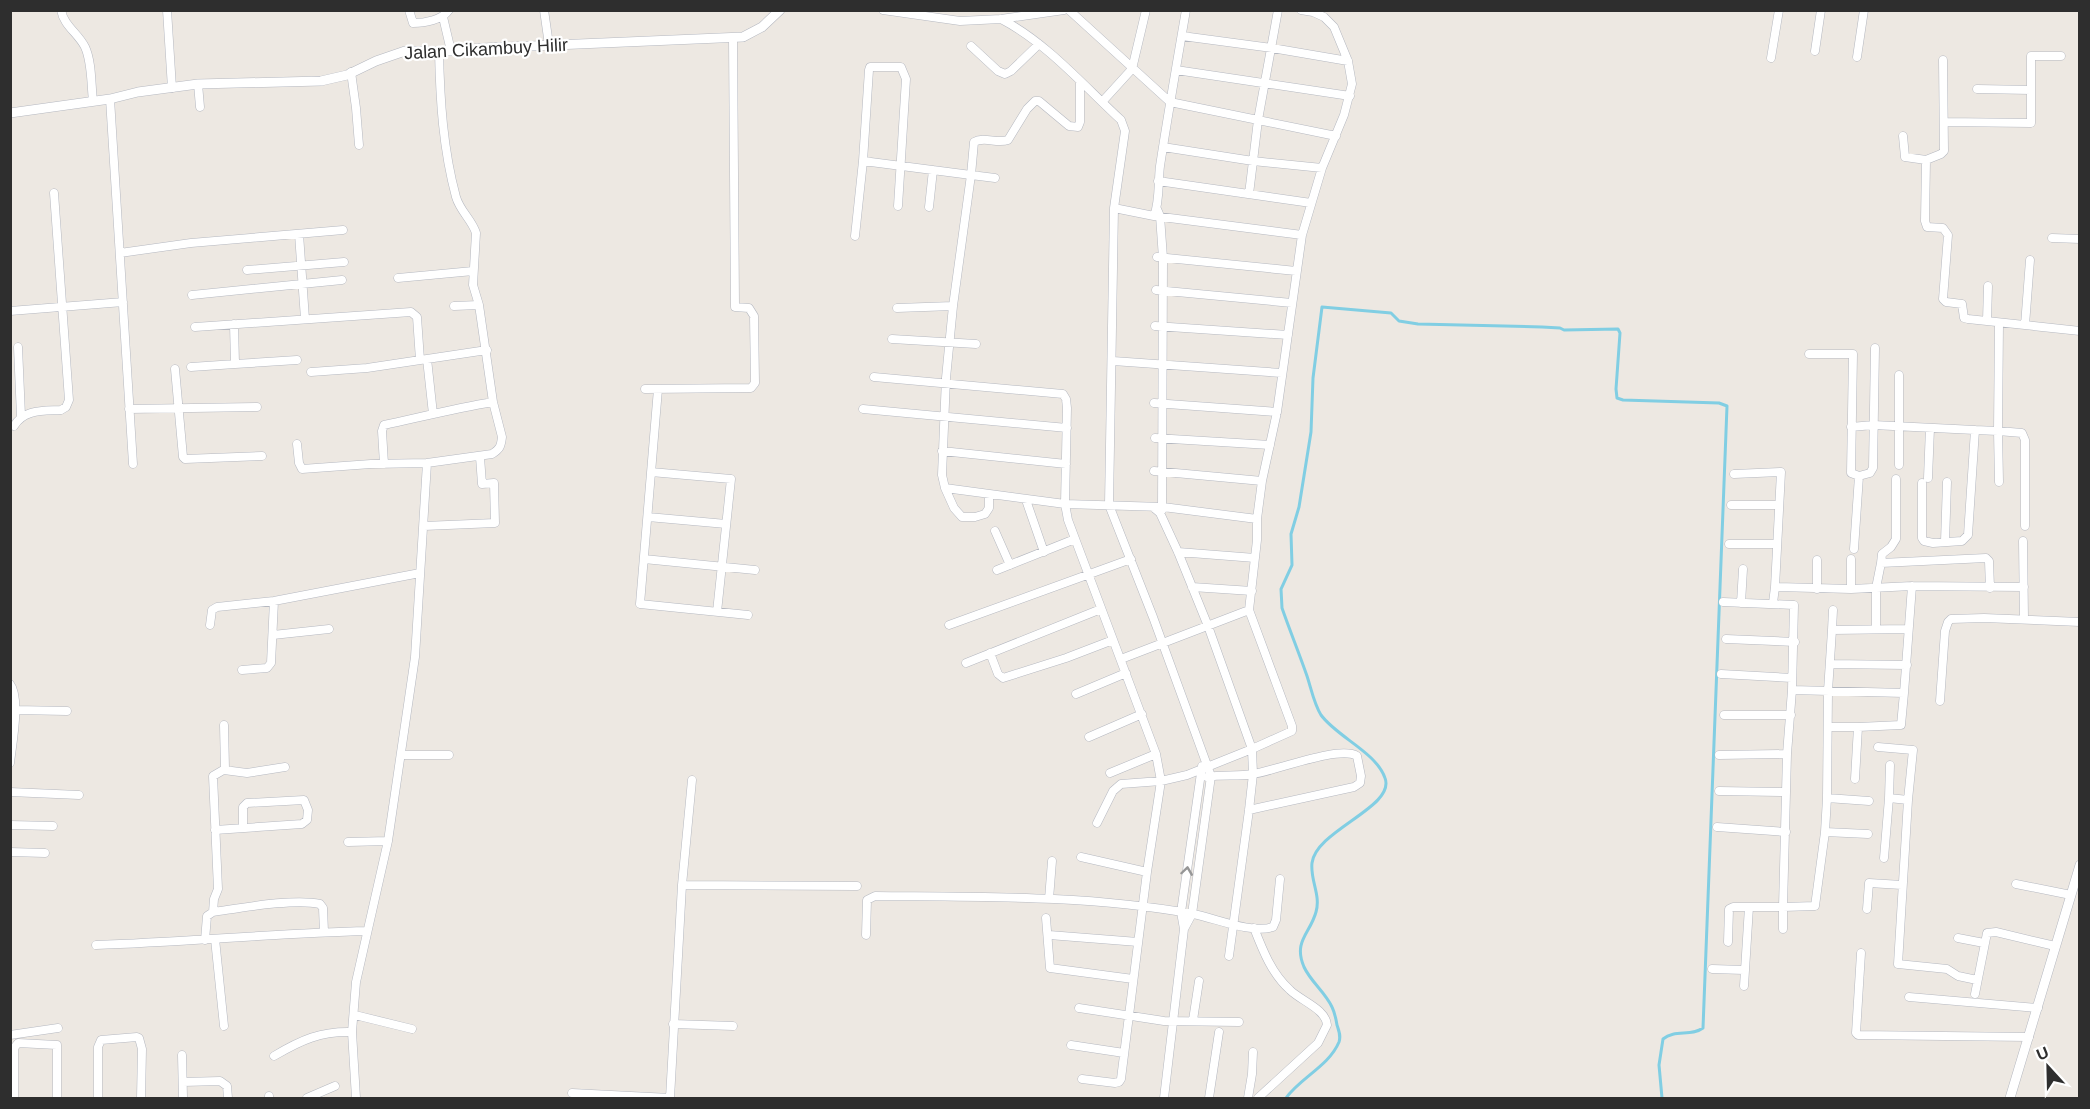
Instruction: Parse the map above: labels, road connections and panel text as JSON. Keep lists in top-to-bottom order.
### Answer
{
  "streets": {
    "street": ["Jalan Cikambuy Hilir"]
  },
  "north": "top"
}
